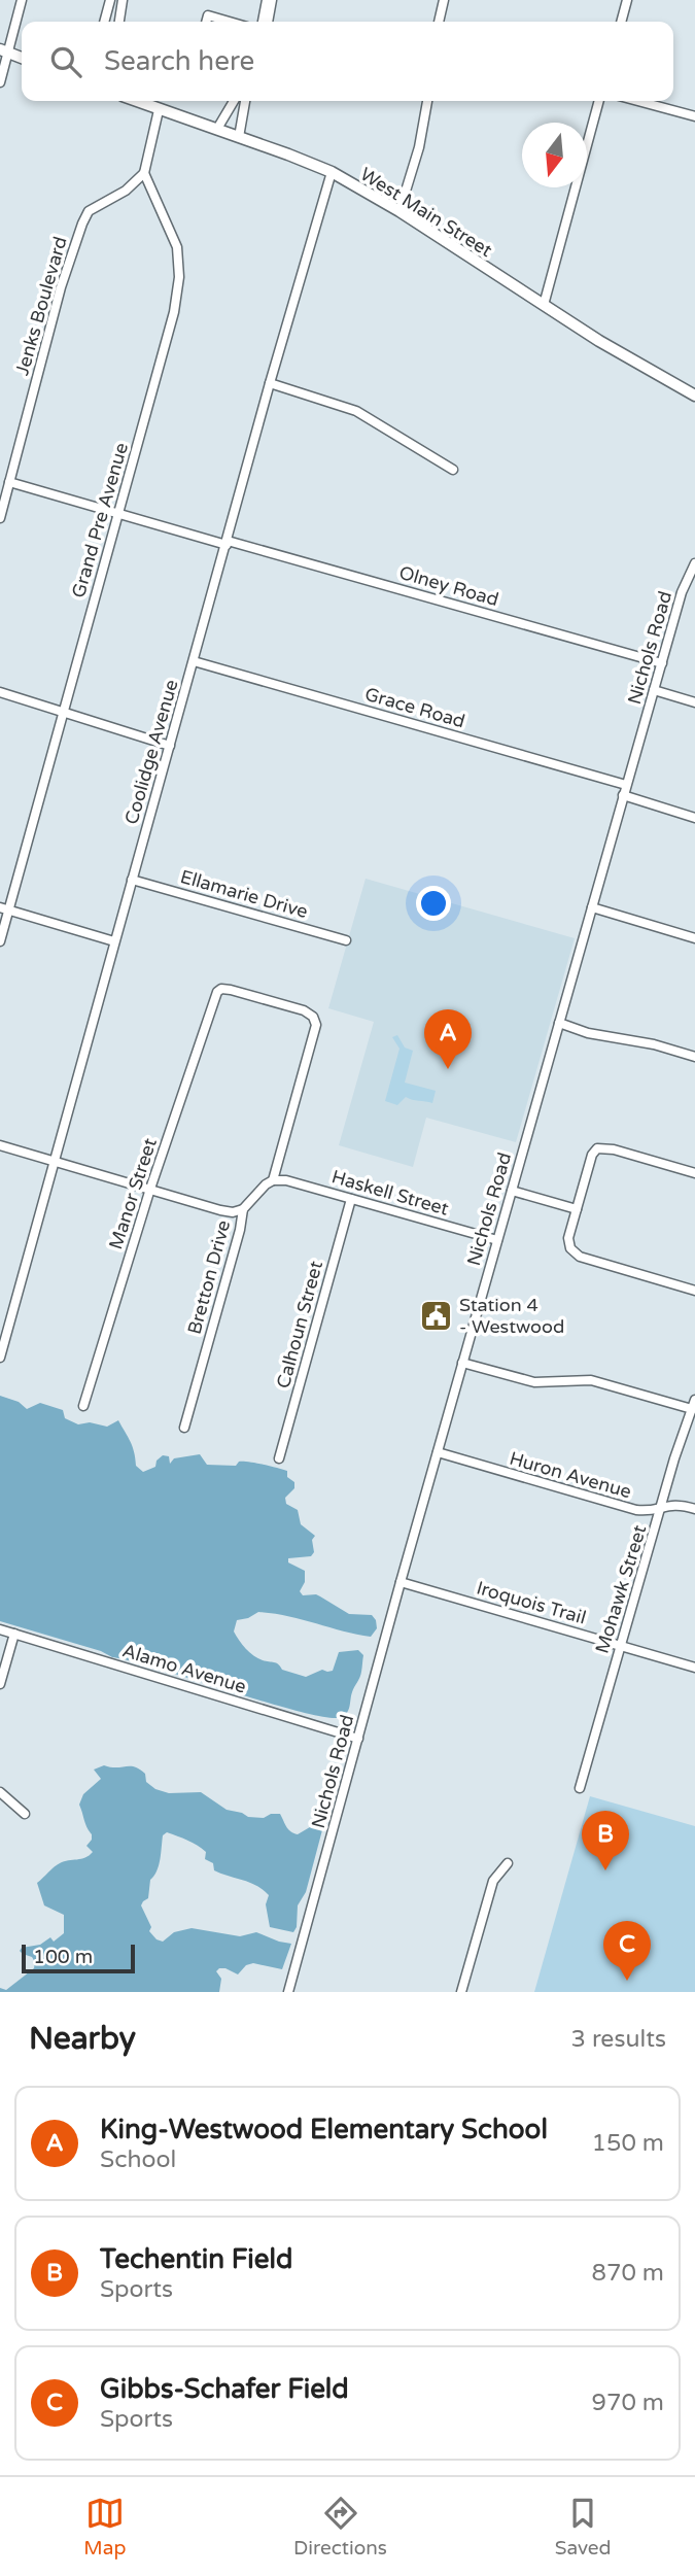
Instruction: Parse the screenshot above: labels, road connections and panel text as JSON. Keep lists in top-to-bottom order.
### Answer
{
  "streets": {
    "main road": ["West Main Street"],
    "street": [
      "Jenks Boulevard",
      "Grand Pre Avenue",
      "Olney Road",
      "Nichols Road",
      "Grace Road",
      "Coolidge Avenue",
      "Ellamarie Drive",
      "Haskell Street",
      "Manor Street",
      "Bretton Drive",
      "Calhoun Street",
      "Huron Avenue",
      "Mohawk Street",
      "Iroquois Trail",
      "Alamo Avenue"
    ]
  },
  "crossings": [
    ["West Main Street", "Coolidge Avenue"],
    ["Jenks Boulevard", "Grand Pre Avenue"],
    ["Jenks Boulevard", "Olney Road"],
    ["Grand Pre Avenue", "Olney Road"],
    ["Olney Road", "Nichols Road"],
    ["Olney Road", "Coolidge Avenue"],
    ["Nichols Road", "Grace Road"],
    ["Nichols Road", "Haskell Street"],
    ["Nichols Road", "Huron Avenue"],
    ["Nichols Road", "Iroquois Trail"],
    ["Nichols Road", "Alamo Avenue"],
    ["Grace Road", "Coolidge Avenue"],
    ["Coolidge Avenue", "Ellamarie Drive"],
    ["Haskell Street", "Manor Street"],
    ["Haskell Street", "Bretton Drive"],
    ["Haskell Street", "Calhoun Street"],
    ["Manor Street", "Bretton Drive"],
    ["Huron Avenue", "Mohawk Street"],
    ["Mohawk Street", "Iroquois Trail"]
  ],
  "places": {
    "public building": ["Station 4 - Westwood"]
  },
  "scale_bar": "100 m",
  "north": "bottom",
  "page": {
    "search": "Search here",
    "pins": ["A", "B", "C"],
    "scale": "100 m",
    "heading": ["Nearby", "3 results"],
    "list": [
      {
        "mark": "A",
        "name": "King-Westwood Elementary School",
        "note": "School",
        "value": "150 m"
      },
      {
        "mark": "B",
        "name": "Techentin Field",
        "note": "Sports",
        "value": "870 m"
      },
      {
        "mark": "C",
        "name": "Gibbs-Schafer Field",
        "note": "Sports",
        "value": "970 m"
      }
    ],
    "nav": ["Map", "Directions", "Saved"]
  }
}
